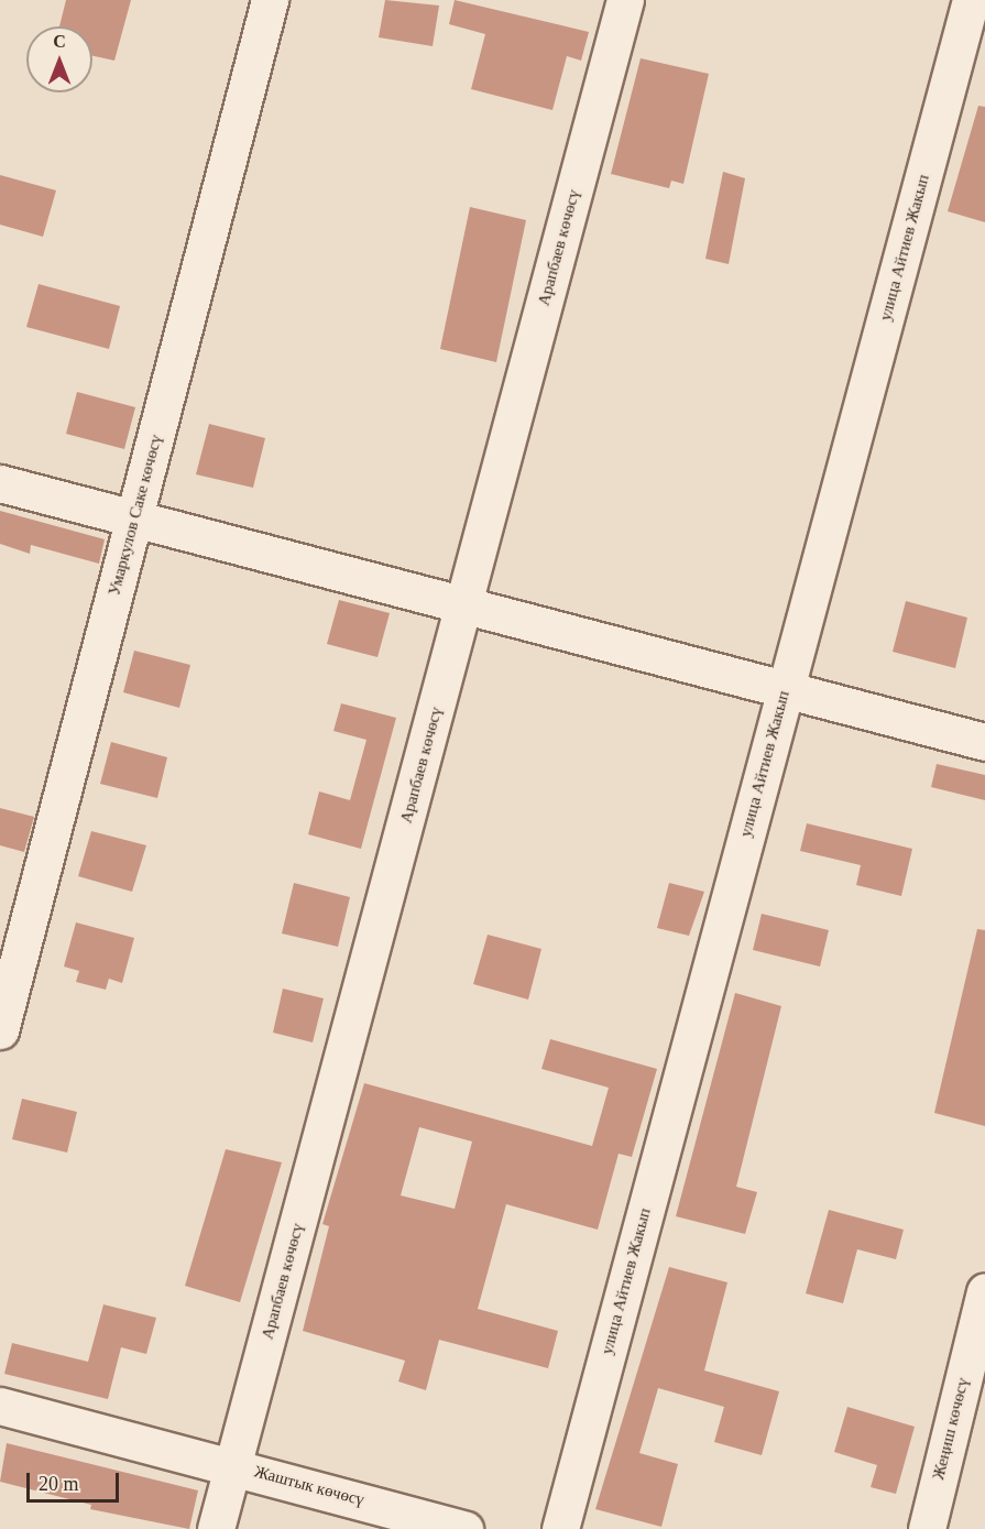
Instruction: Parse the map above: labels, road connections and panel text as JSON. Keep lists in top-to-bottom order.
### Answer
{
  "streets": {
    "street": [
      "Арапбаев көчөсү",
      "улица Айтиев Жакып",
      "Умаркулов Саке көчөсү",
      "Жеңиш көчөсү",
      "Жаштык көчөсү"
    ]
  },
  "crossings": [
    ["Арапбаев көчөсү", "Жаштык көчөсү"]
  ],
  "scale_bar": "20 m",
  "north": "top"
}
